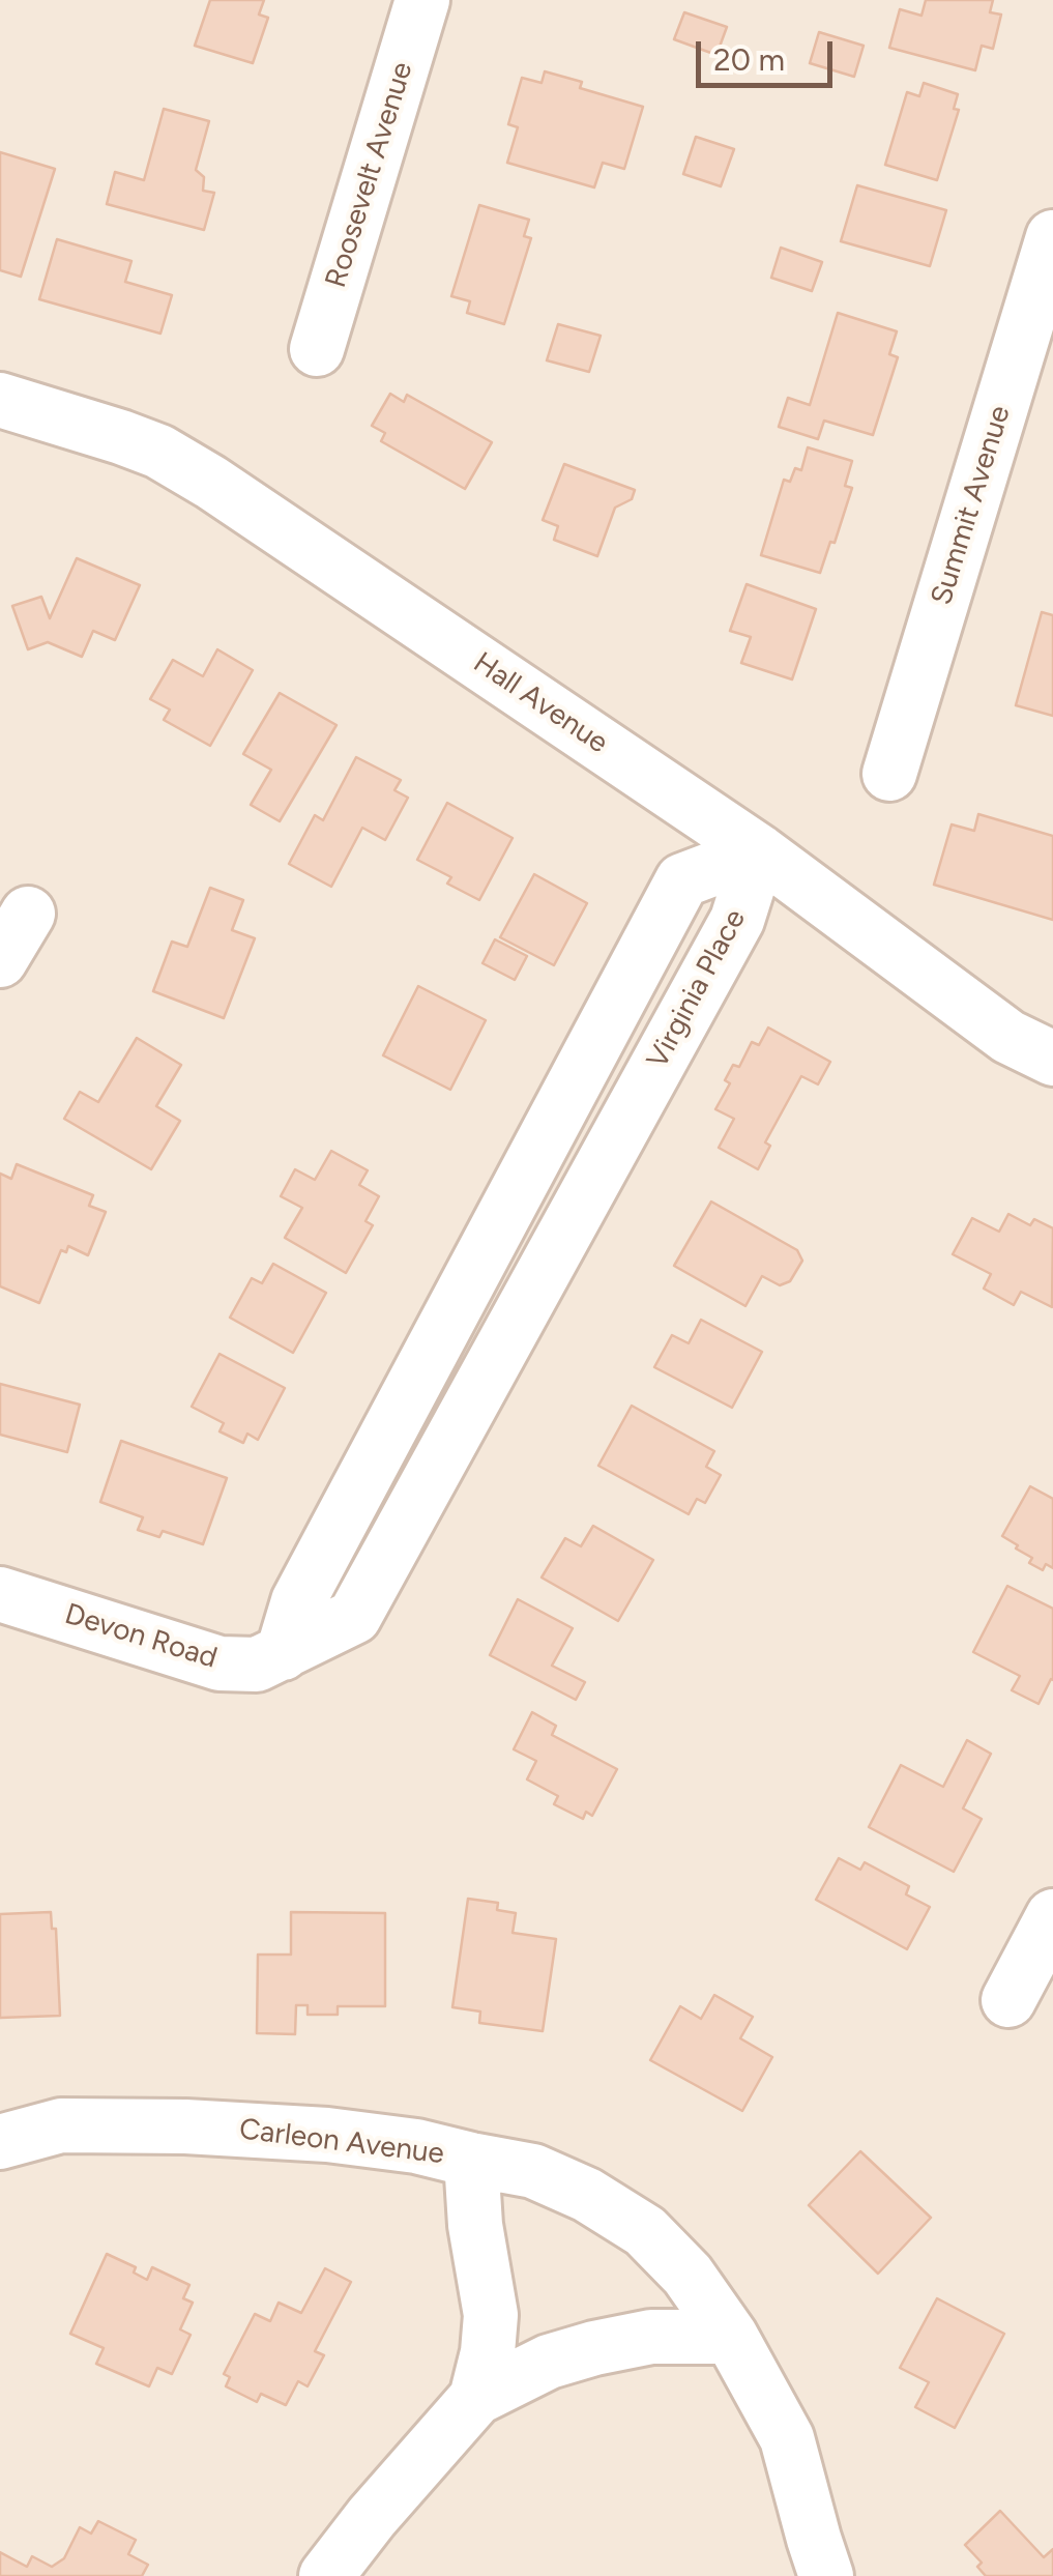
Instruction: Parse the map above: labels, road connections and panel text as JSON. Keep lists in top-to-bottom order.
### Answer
{
  "streets": {
    "street": [
      "Roosevelt Avenue",
      "Summit Avenue",
      "Hall Avenue",
      "Virginia Place",
      "Devon Road",
      "Carleon Avenue"
    ]
  },
  "crossings": [
    ["Hall Avenue", "Virginia Place"],
    ["Virginia Place", "Devon Road"]
  ],
  "scale_bar": "20 m"
}
